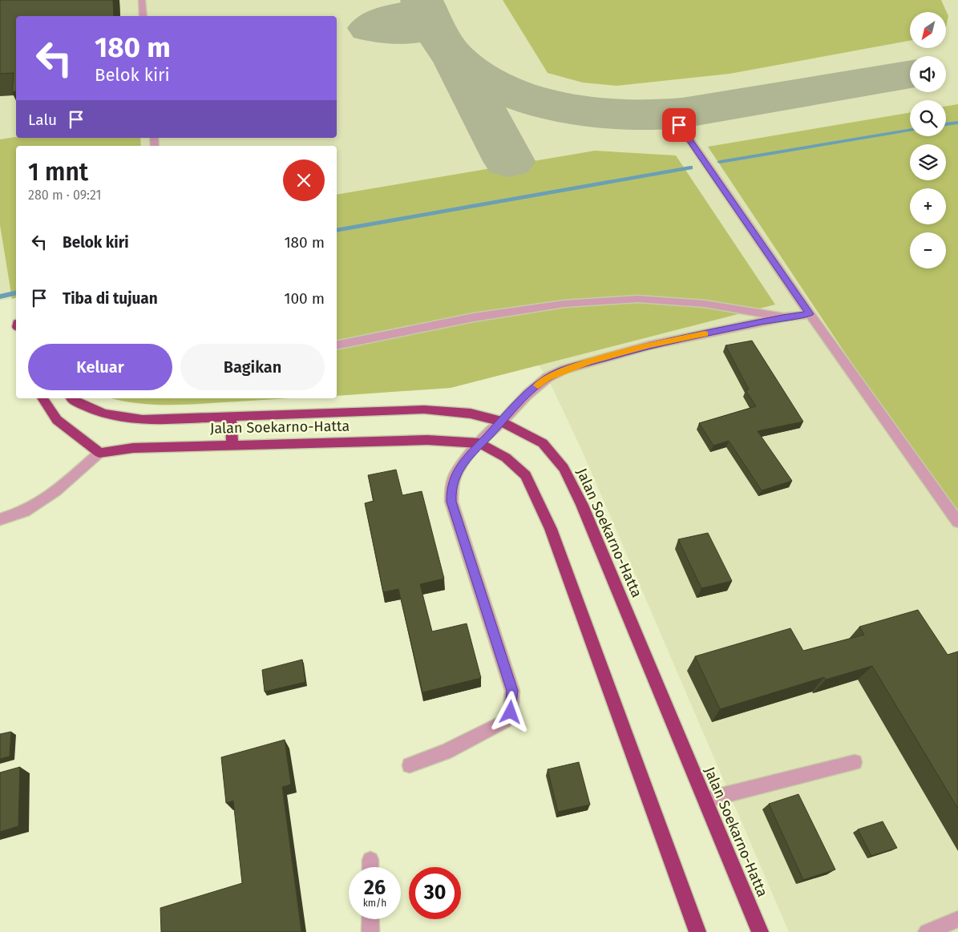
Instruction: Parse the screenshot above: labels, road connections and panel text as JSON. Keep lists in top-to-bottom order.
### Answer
{
  "streets": {
    "highway": ["Jalan Soekarno-Hatta"]
  },
  "north": "bottom left",
  "page": {
    "map_buttons": ["+", "−"],
    "turn": ["180 m", "Belok kiri"],
    "then": "Lalu",
    "heading": ["1 mnt", "280 m · 09:21"],
    "list": [
      {
        "name": "Belok kiri",
        "value": "180 m"
      },
      {
        "name": "Tiba di tujuan",
        "value": "100 m"
      }
    ],
    "buttons": ["Keluar", "Bagikan"],
    "speed": "26 km/h",
    "limit": "30"
  }
}
